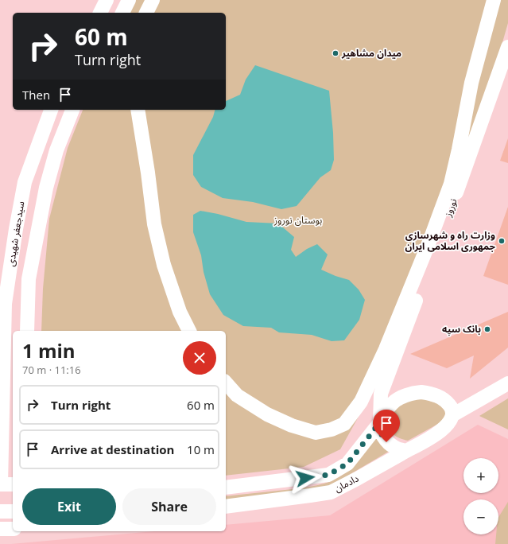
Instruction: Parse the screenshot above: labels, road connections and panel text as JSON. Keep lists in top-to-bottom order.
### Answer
{
  "streets": {
    "street": ["نوروز", "سیدجعفر شهیدی", "دادمان"]
  },
  "crossings": [
    ["نوروز", "دادمان"]
  ],
  "parks": ["بوستان نوروز"],
  "places": ["میدان مشاهیر", "وزارت راه و شهرسازی جمهوری اسلامی ایران", "بانک سپه"],
  "page": {
    "turn": ["60 m", "Turn right"],
    "then": "Then",
    "heading": ["1 min", "70 m · 11:16"],
    "list": [
      {
        "name": "Turn right",
        "value": "60 m"
      },
      {
        "name": "Arrive at destination",
        "value": "10 m"
      }
    ],
    "map_buttons": ["+", "−"],
    "buttons": ["Exit", "Share"]
  }
}
